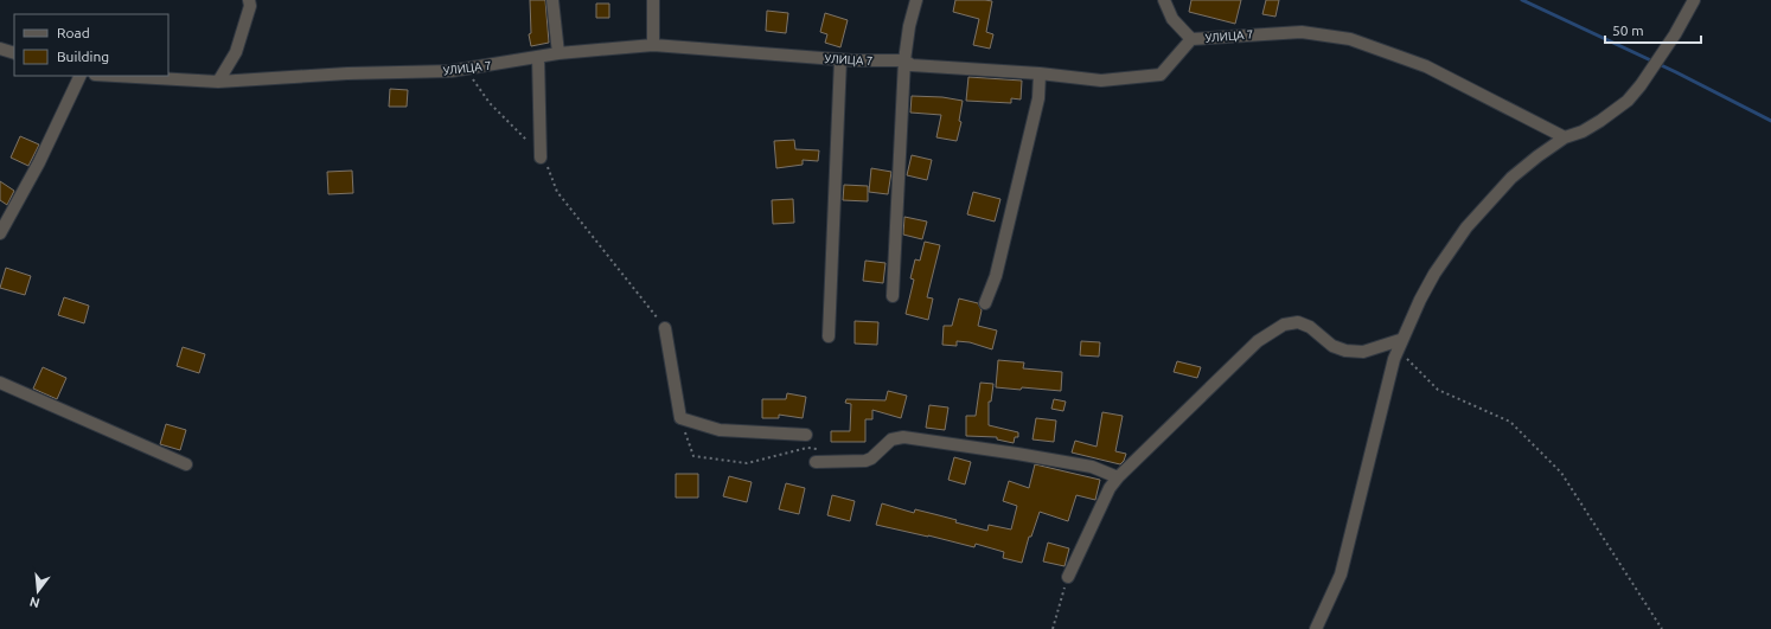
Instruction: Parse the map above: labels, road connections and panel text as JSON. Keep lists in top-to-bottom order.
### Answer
{
  "streets": {
    "street": ["УЛИЦА 7"]
  },
  "legend": ["Road", "Building"],
  "scale_bar": "50 m",
  "north": "bottom"
}
